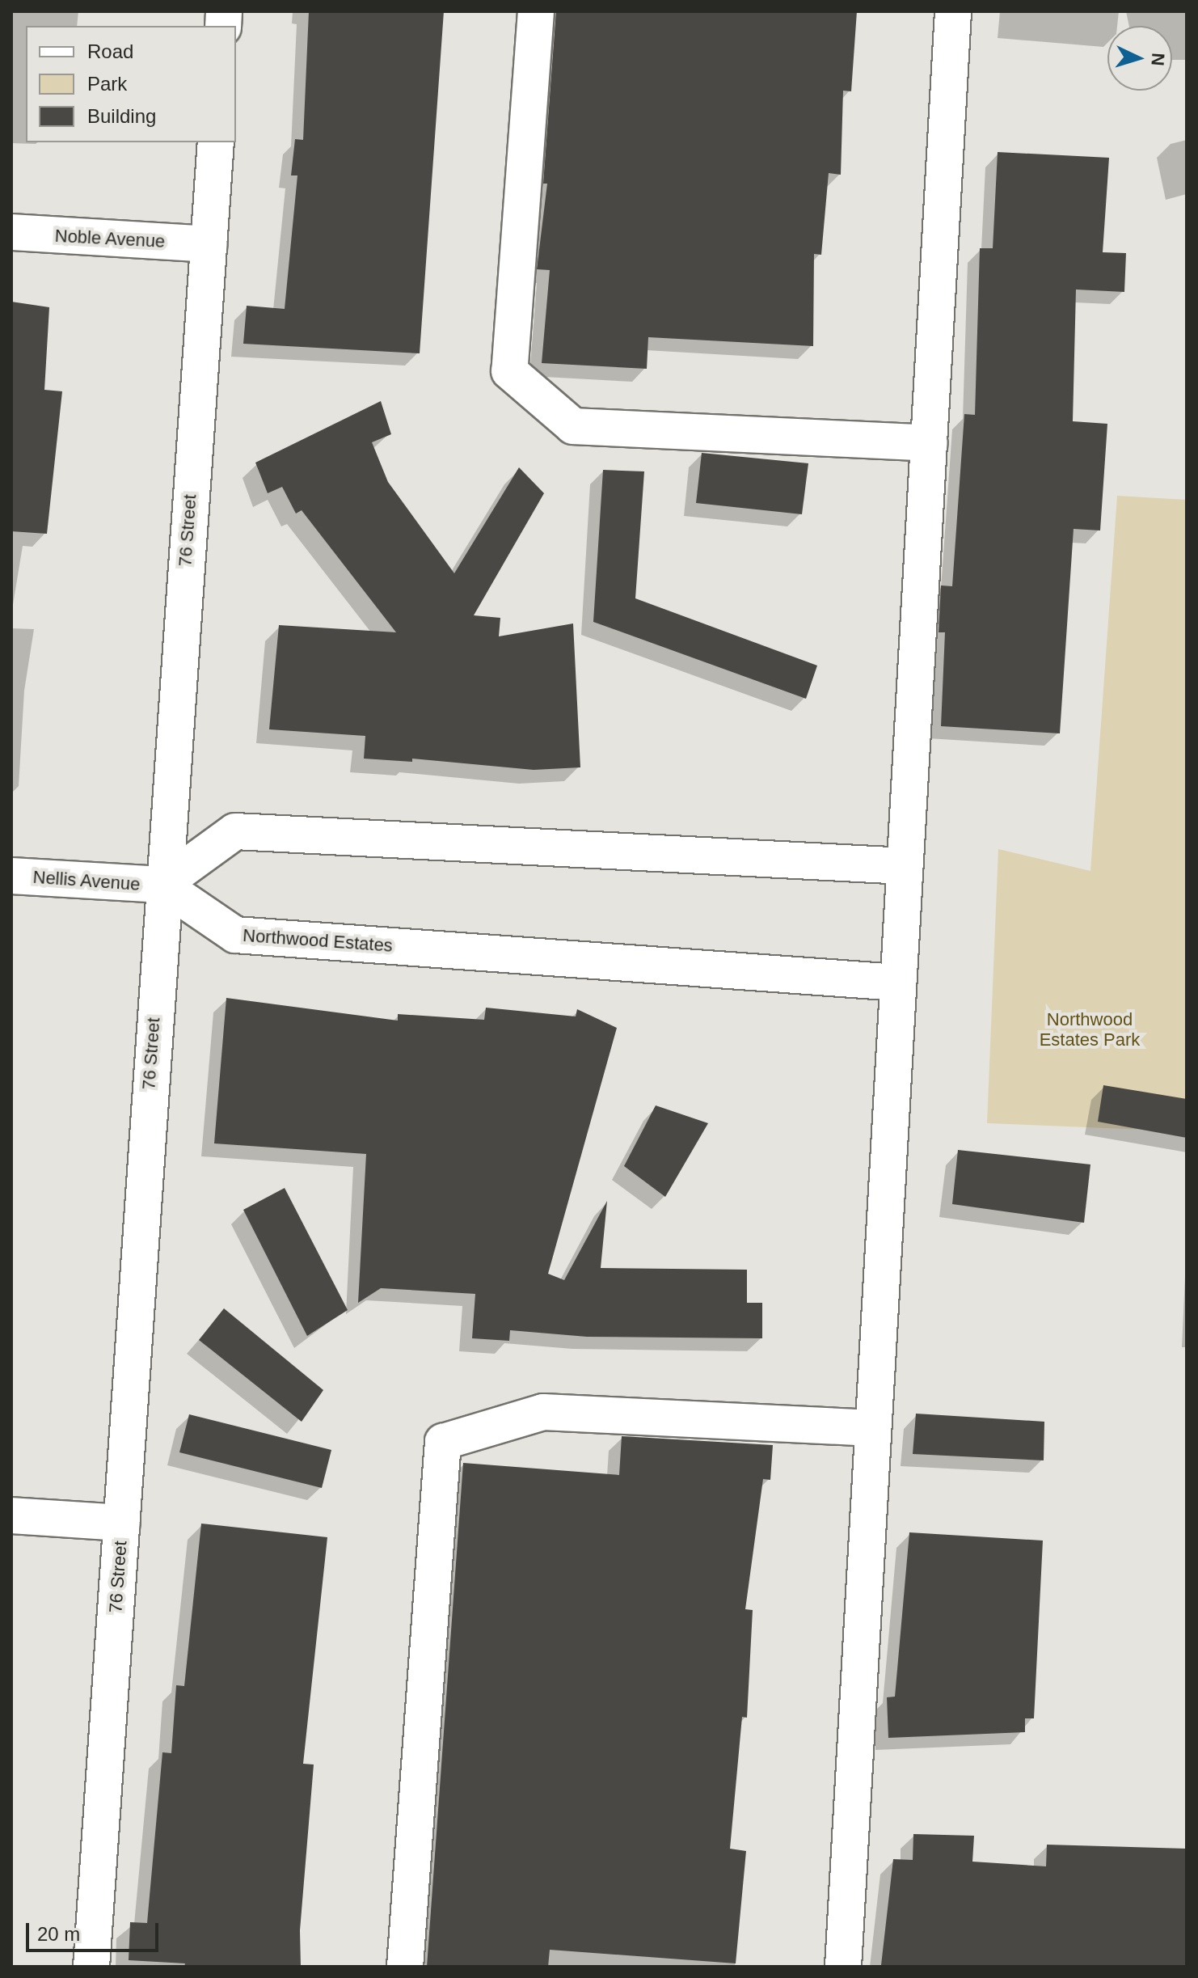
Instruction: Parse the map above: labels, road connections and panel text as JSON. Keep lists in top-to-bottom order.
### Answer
{
  "streets": {
    "street": [
      "Noble Avenue",
      "76 Street",
      "Nellis Avenue",
      "Northwood Estates"
    ]
  },
  "crossings": [
    ["Noble Avenue", "76 Street"],
    ["76 Street", "Nellis Avenue"],
    ["76 Street", "Northwood Estates"],
    ["Nellis Avenue", "Northwood Estates"]
  ],
  "parks": ["Northwood Estates Park"],
  "legend": ["Road", "Park", "Building"],
  "scale_bar": "20 m",
  "north": "right"
}
